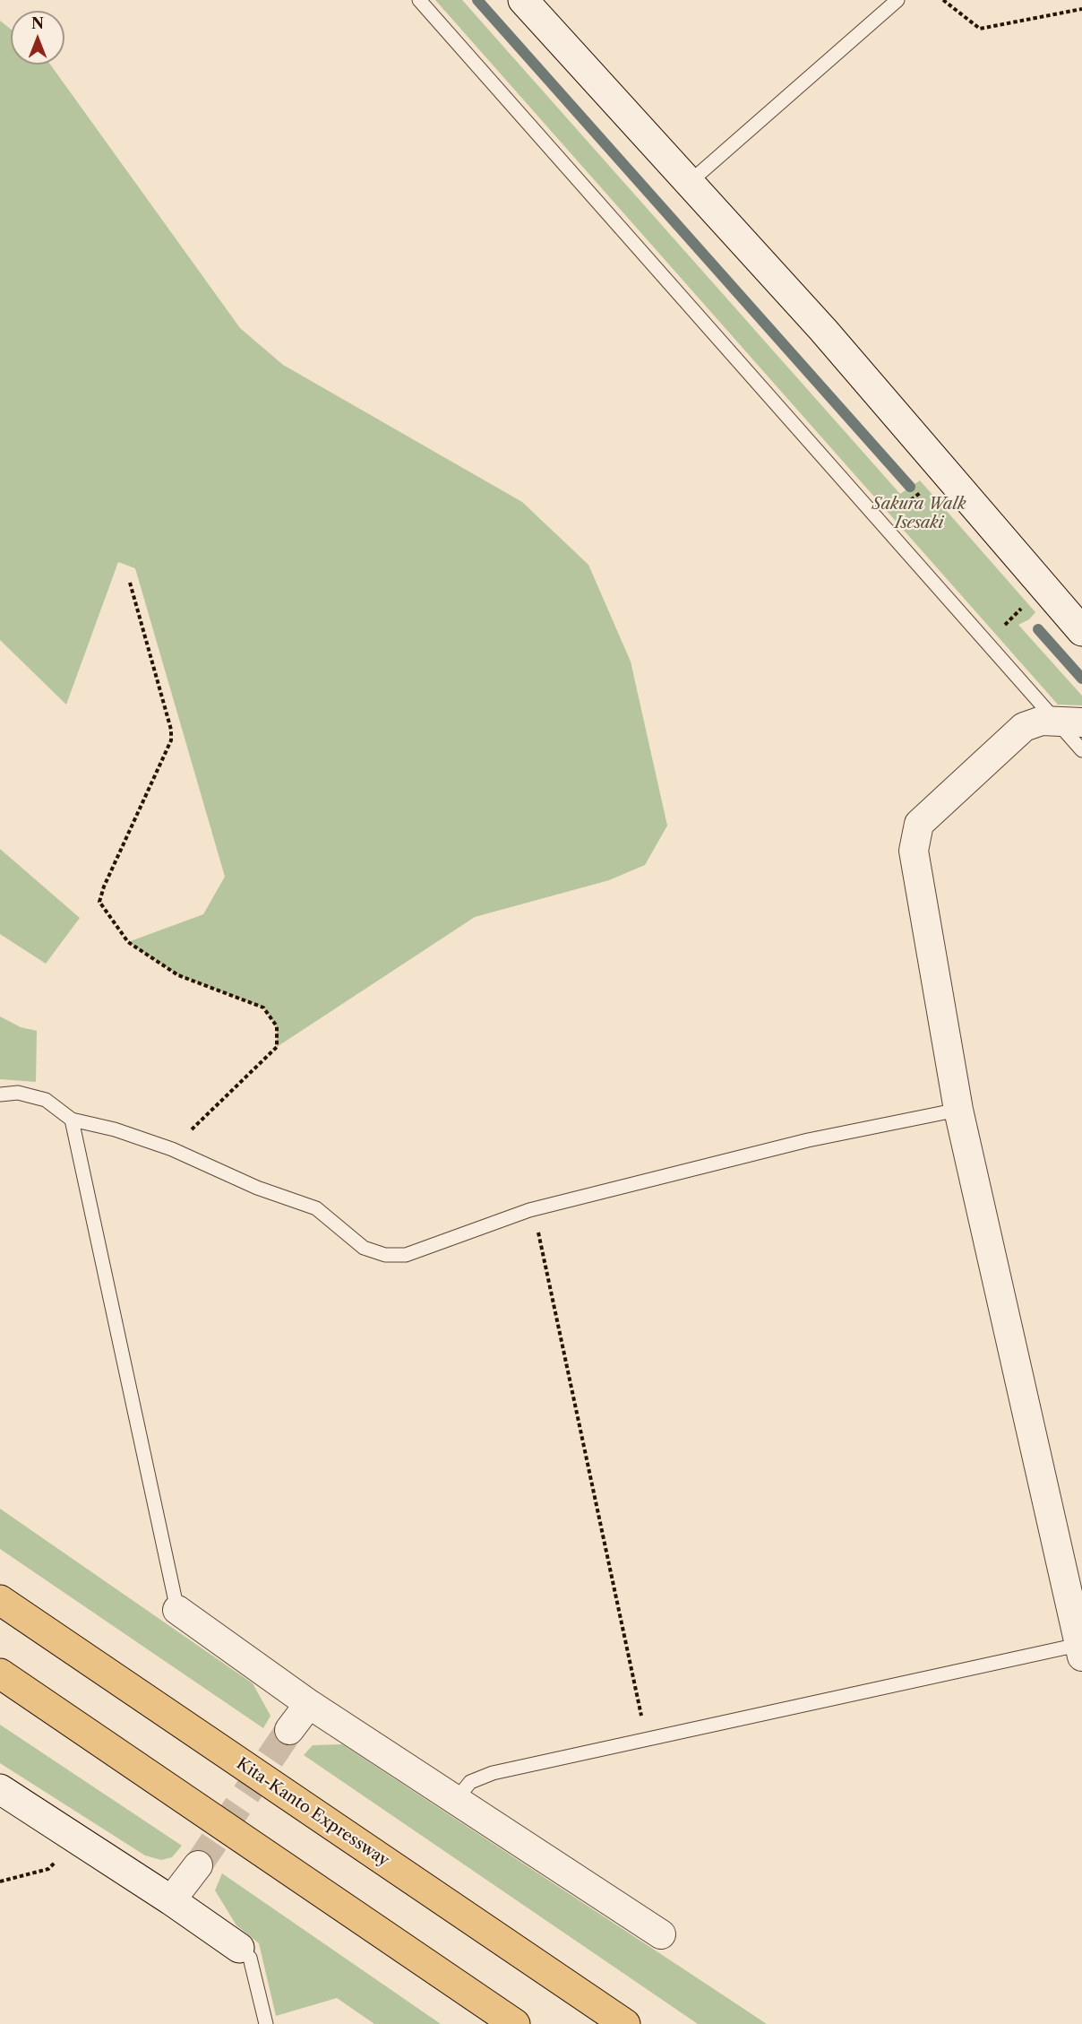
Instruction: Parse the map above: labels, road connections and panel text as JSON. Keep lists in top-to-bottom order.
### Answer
{
  "streets": {
    "highway": ["Kita-Kanto Expressway"]
  },
  "parks": ["Sakura Walk Isesaki"],
  "north": "top"
}
